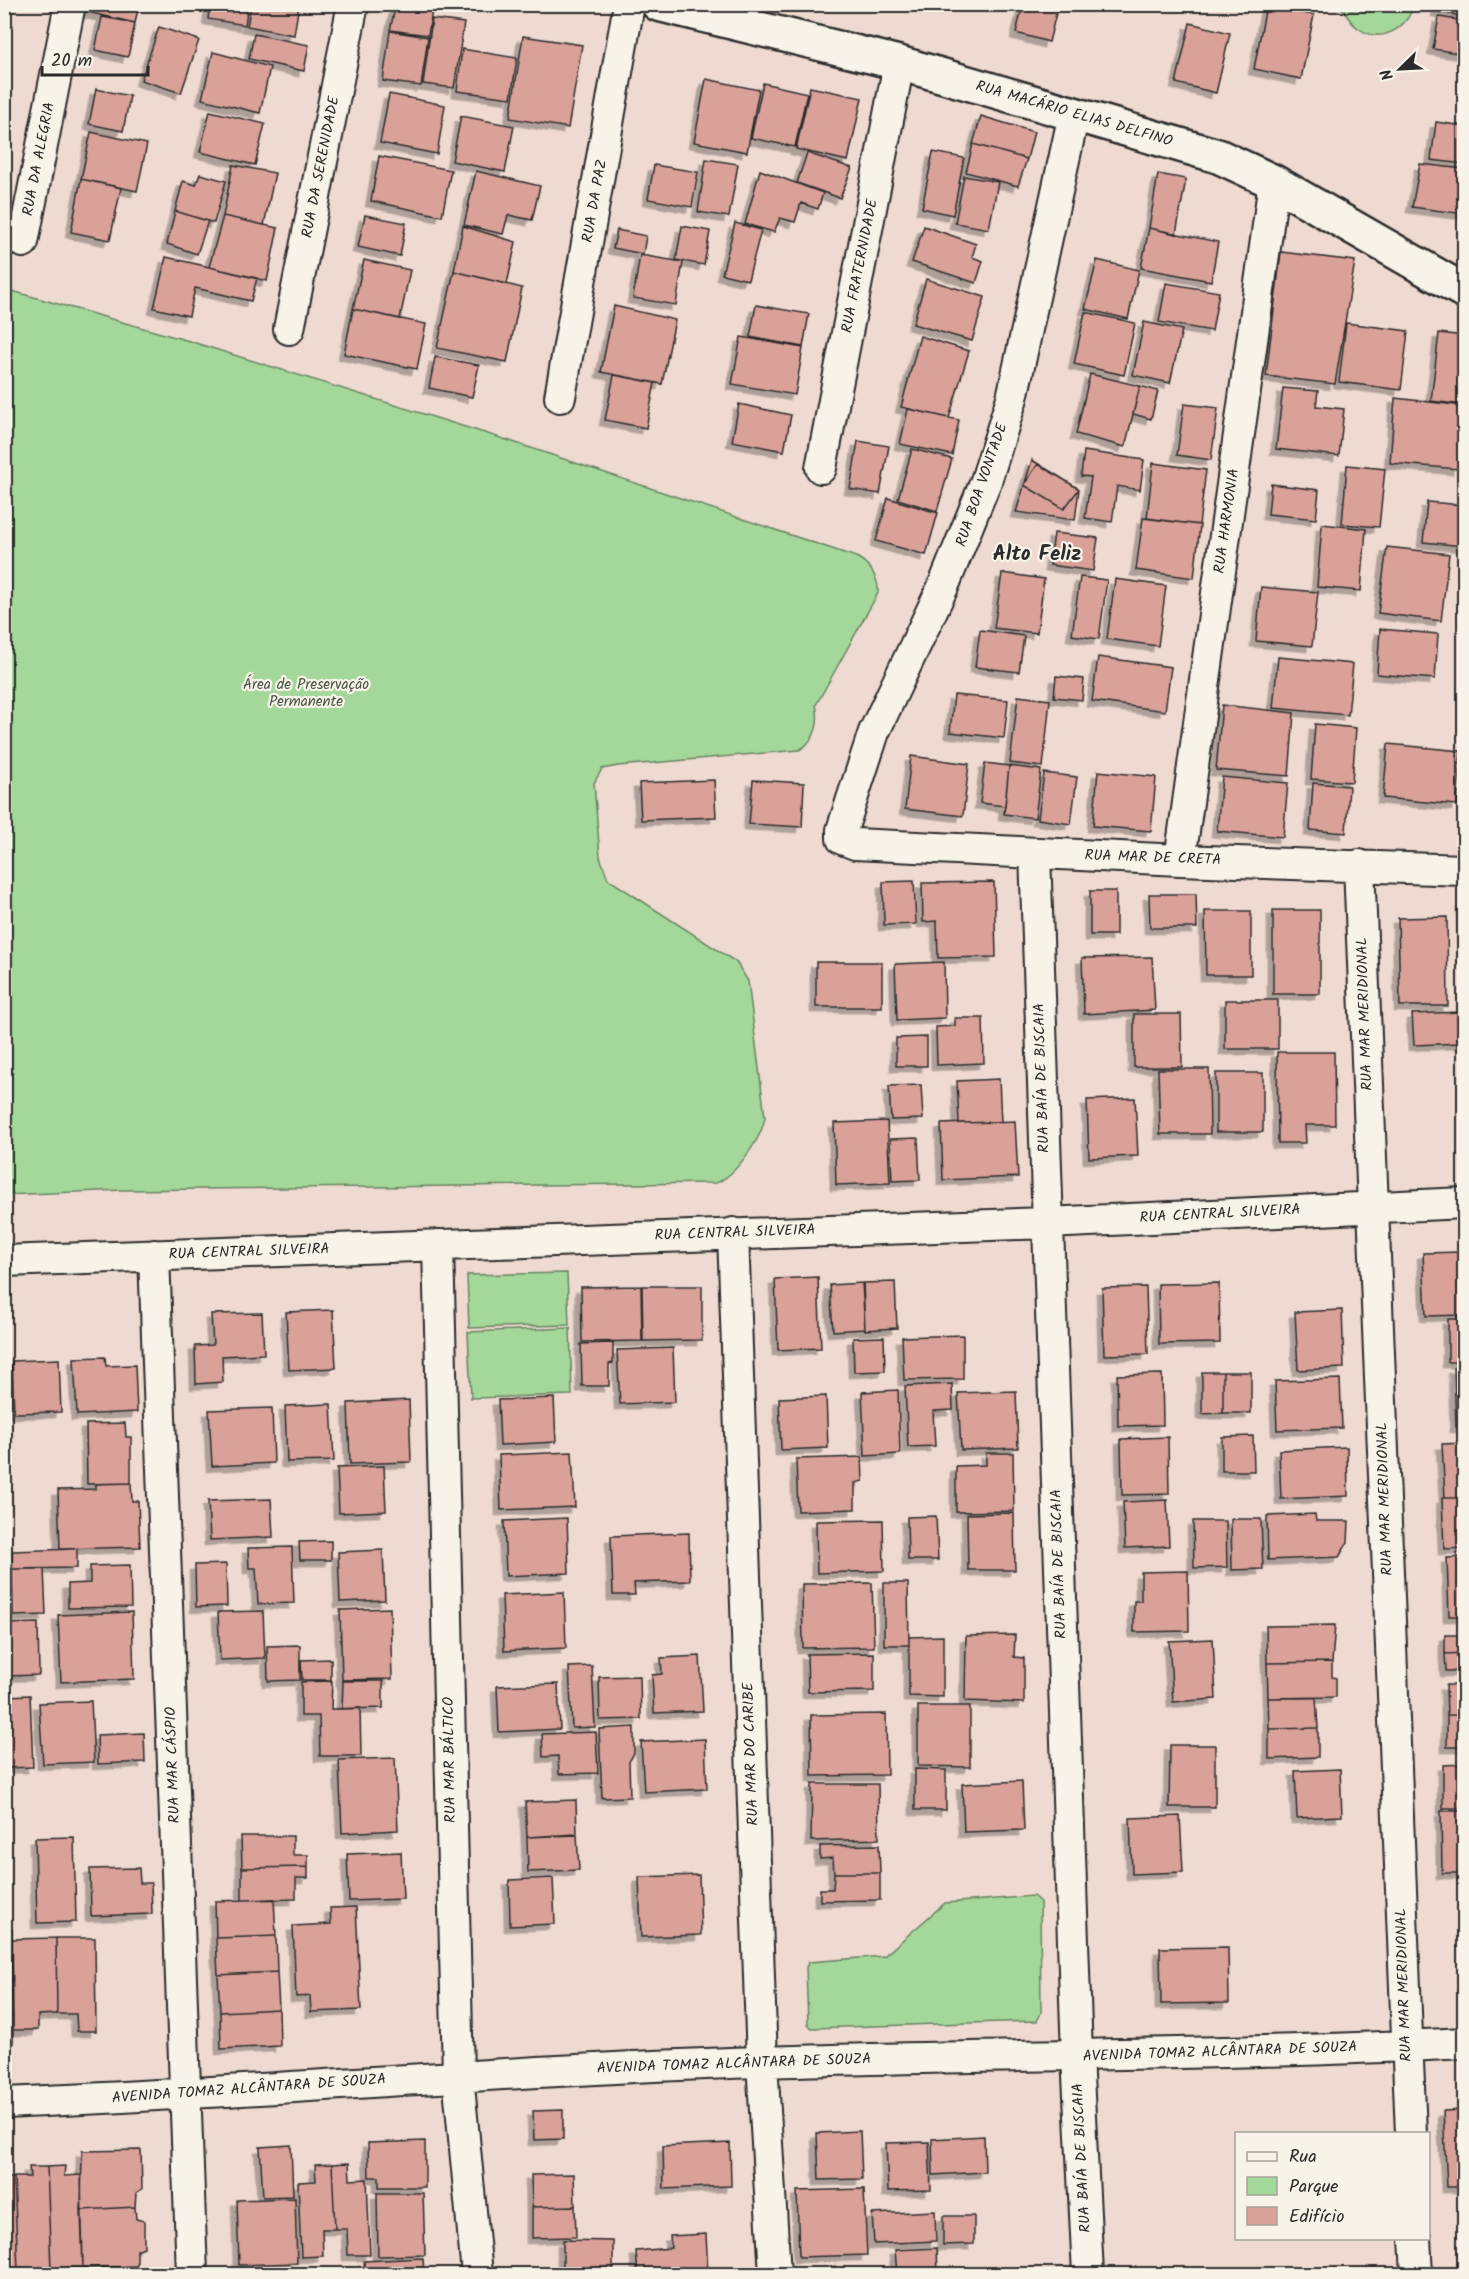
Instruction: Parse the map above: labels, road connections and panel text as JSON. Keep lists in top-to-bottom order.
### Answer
{
  "streets": {
    "main road": ["RUA MACÁRIO ELIAS DELFINO"],
    "street": [
      "RUA DA ALEGRIA",
      "RUA DA SERENIDADE",
      "RUA DA PAZ",
      "RUA FRATERNIDADE",
      "RUA BOA VONTADE",
      "RUA HARMONIA",
      "RUA MAR DE CRETA",
      "RUA MAR MERIDIONAL",
      "RUA BAÍA DE BISCAIA",
      "RUA CENTRAL SILVEIRA",
      "RUA MAR DO CARIBE",
      "RUA MAR BÁLTICO",
      "RUA MAR CÁSPIO",
      "AVENIDA TOMAZ ALCÂNTARA DE SOUZA"
    ]
  },
  "crossings": [
    ["RUA MACÁRIO ELIAS DELFINO", "RUA FRATERNIDADE"],
    ["RUA MACÁRIO ELIAS DELFINO", "RUA BOA VONTADE"],
    ["RUA MACÁRIO ELIAS DELFINO", "RUA HARMONIA"],
    ["RUA BOA VONTADE", "RUA MAR DE CRETA"],
    ["RUA HARMONIA", "RUA MAR DE CRETA"],
    ["RUA MAR DE CRETA", "RUA MAR MERIDIONAL"],
    ["RUA MAR DE CRETA", "RUA BAÍA DE BISCAIA"],
    ["RUA MAR MERIDIONAL", "RUA CENTRAL SILVEIRA"],
    ["RUA MAR MERIDIONAL", "AVENIDA TOMAZ ALCÂNTARA DE SOUZA"],
    ["RUA BAÍA DE BISCAIA", "RUA CENTRAL SILVEIRA"],
    ["RUA BAÍA DE BISCAIA", "AVENIDA TOMAZ ALCÂNTARA DE SOUZA"],
    ["RUA CENTRAL SILVEIRA", "RUA MAR DO CARIBE"],
    ["RUA CENTRAL SILVEIRA", "RUA MAR BÁLTICO"],
    ["RUA CENTRAL SILVEIRA", "RUA MAR CÁSPIO"],
    ["RUA MAR DO CARIBE", "AVENIDA TOMAZ ALCÂNTARA DE SOUZA"],
    ["RUA MAR BÁLTICO", "AVENIDA TOMAZ ALCÂNTARA DE SOUZA"],
    ["RUA MAR CÁSPIO", "AVENIDA TOMAZ ALCÂNTARA DE SOUZA"]
  ],
  "districts": ["Alto Feliz"],
  "parks": ["Área de Preservação Permanente"],
  "legend": ["Rua", "Parque", "Edifício"],
  "scale_bar": "20 m",
  "north": "bottom left"
}
